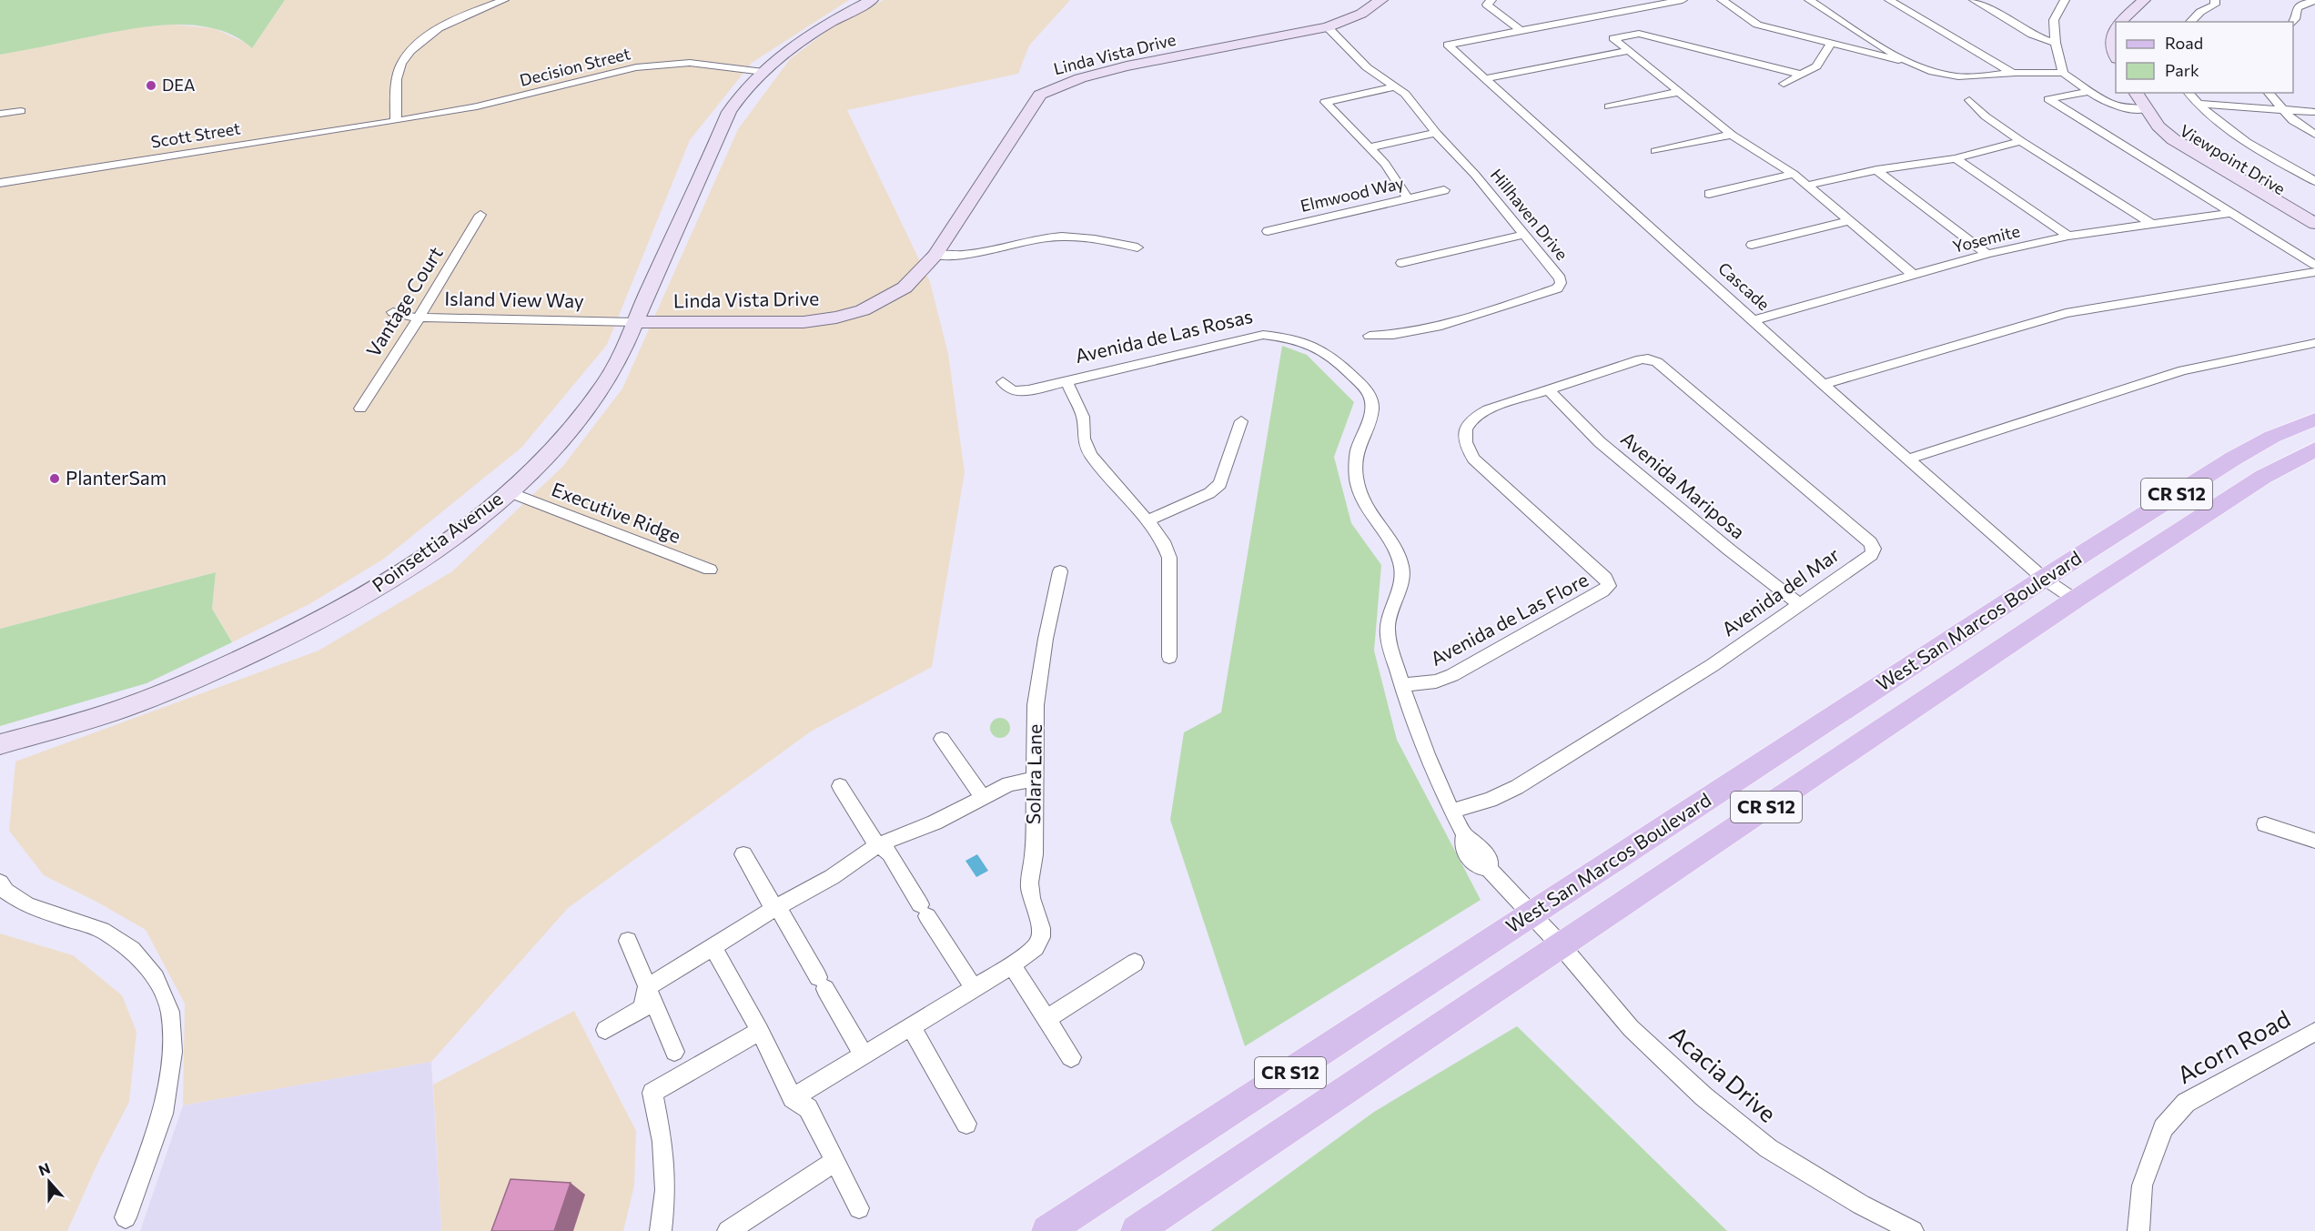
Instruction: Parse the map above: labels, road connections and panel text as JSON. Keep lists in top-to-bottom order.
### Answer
{
  "streets": {
    "main road": ["CR S12", "West San Marcos Boulevard"],
    "street": [
      "Linda Vista Drive",
      "Decision Street",
      "Scott Street",
      "Viewpoint Drive",
      "Elmwood Way",
      "Hillhaven Drive",
      "Yosemite",
      "Cascade",
      "Island View Way",
      "Vantage Court",
      "Avenida de Las Rosas",
      "Avenida Mariposa",
      "Executive Ridge",
      "Poinsettia Avenue",
      "Avenida del Mar",
      "Avenida de Las Flore",
      "Solara Lane",
      "Acorn Road",
      "Acacia Drive"
    ]
  },
  "crossings": [
    ["Linda Vista Drive", "Hillhaven Drive"],
    ["Linda Vista Drive", "Island View Way"],
    ["Linda Vista Drive", "Poinsettia Avenue"],
    ["Decision Street", "Scott Street"],
    ["Decision Street", "Poinsettia Avenue"],
    ["Yosemite", "Cascade"],
    ["Cascade", "West San Marcos Boulevard"],
    ["Island View Way", "Vantage Court"],
    ["Island View Way", "Poinsettia Avenue"],
    ["Avenida de Las Rosas", "Avenida del Mar"],
    ["Avenida de Las Rosas", "Avenida de Las Flore"],
    ["Avenida de Las Rosas", "West San Marcos Boulevard"],
    ["Avenida de Las Rosas", "Acacia Drive"],
    ["Avenida Mariposa", "Avenida del Mar"],
    ["Avenida Mariposa", "Avenida de Las Flore"],
    ["Executive Ridge", "Poinsettia Avenue"],
    ["Avenida del Mar", "Avenida de Las Flore"],
    ["West San Marcos Boulevard", "Acacia Drive"]
  ],
  "places": ["DEA", "PlanterSam"],
  "legend": ["Road", "Park"],
  "north": "top"
}
